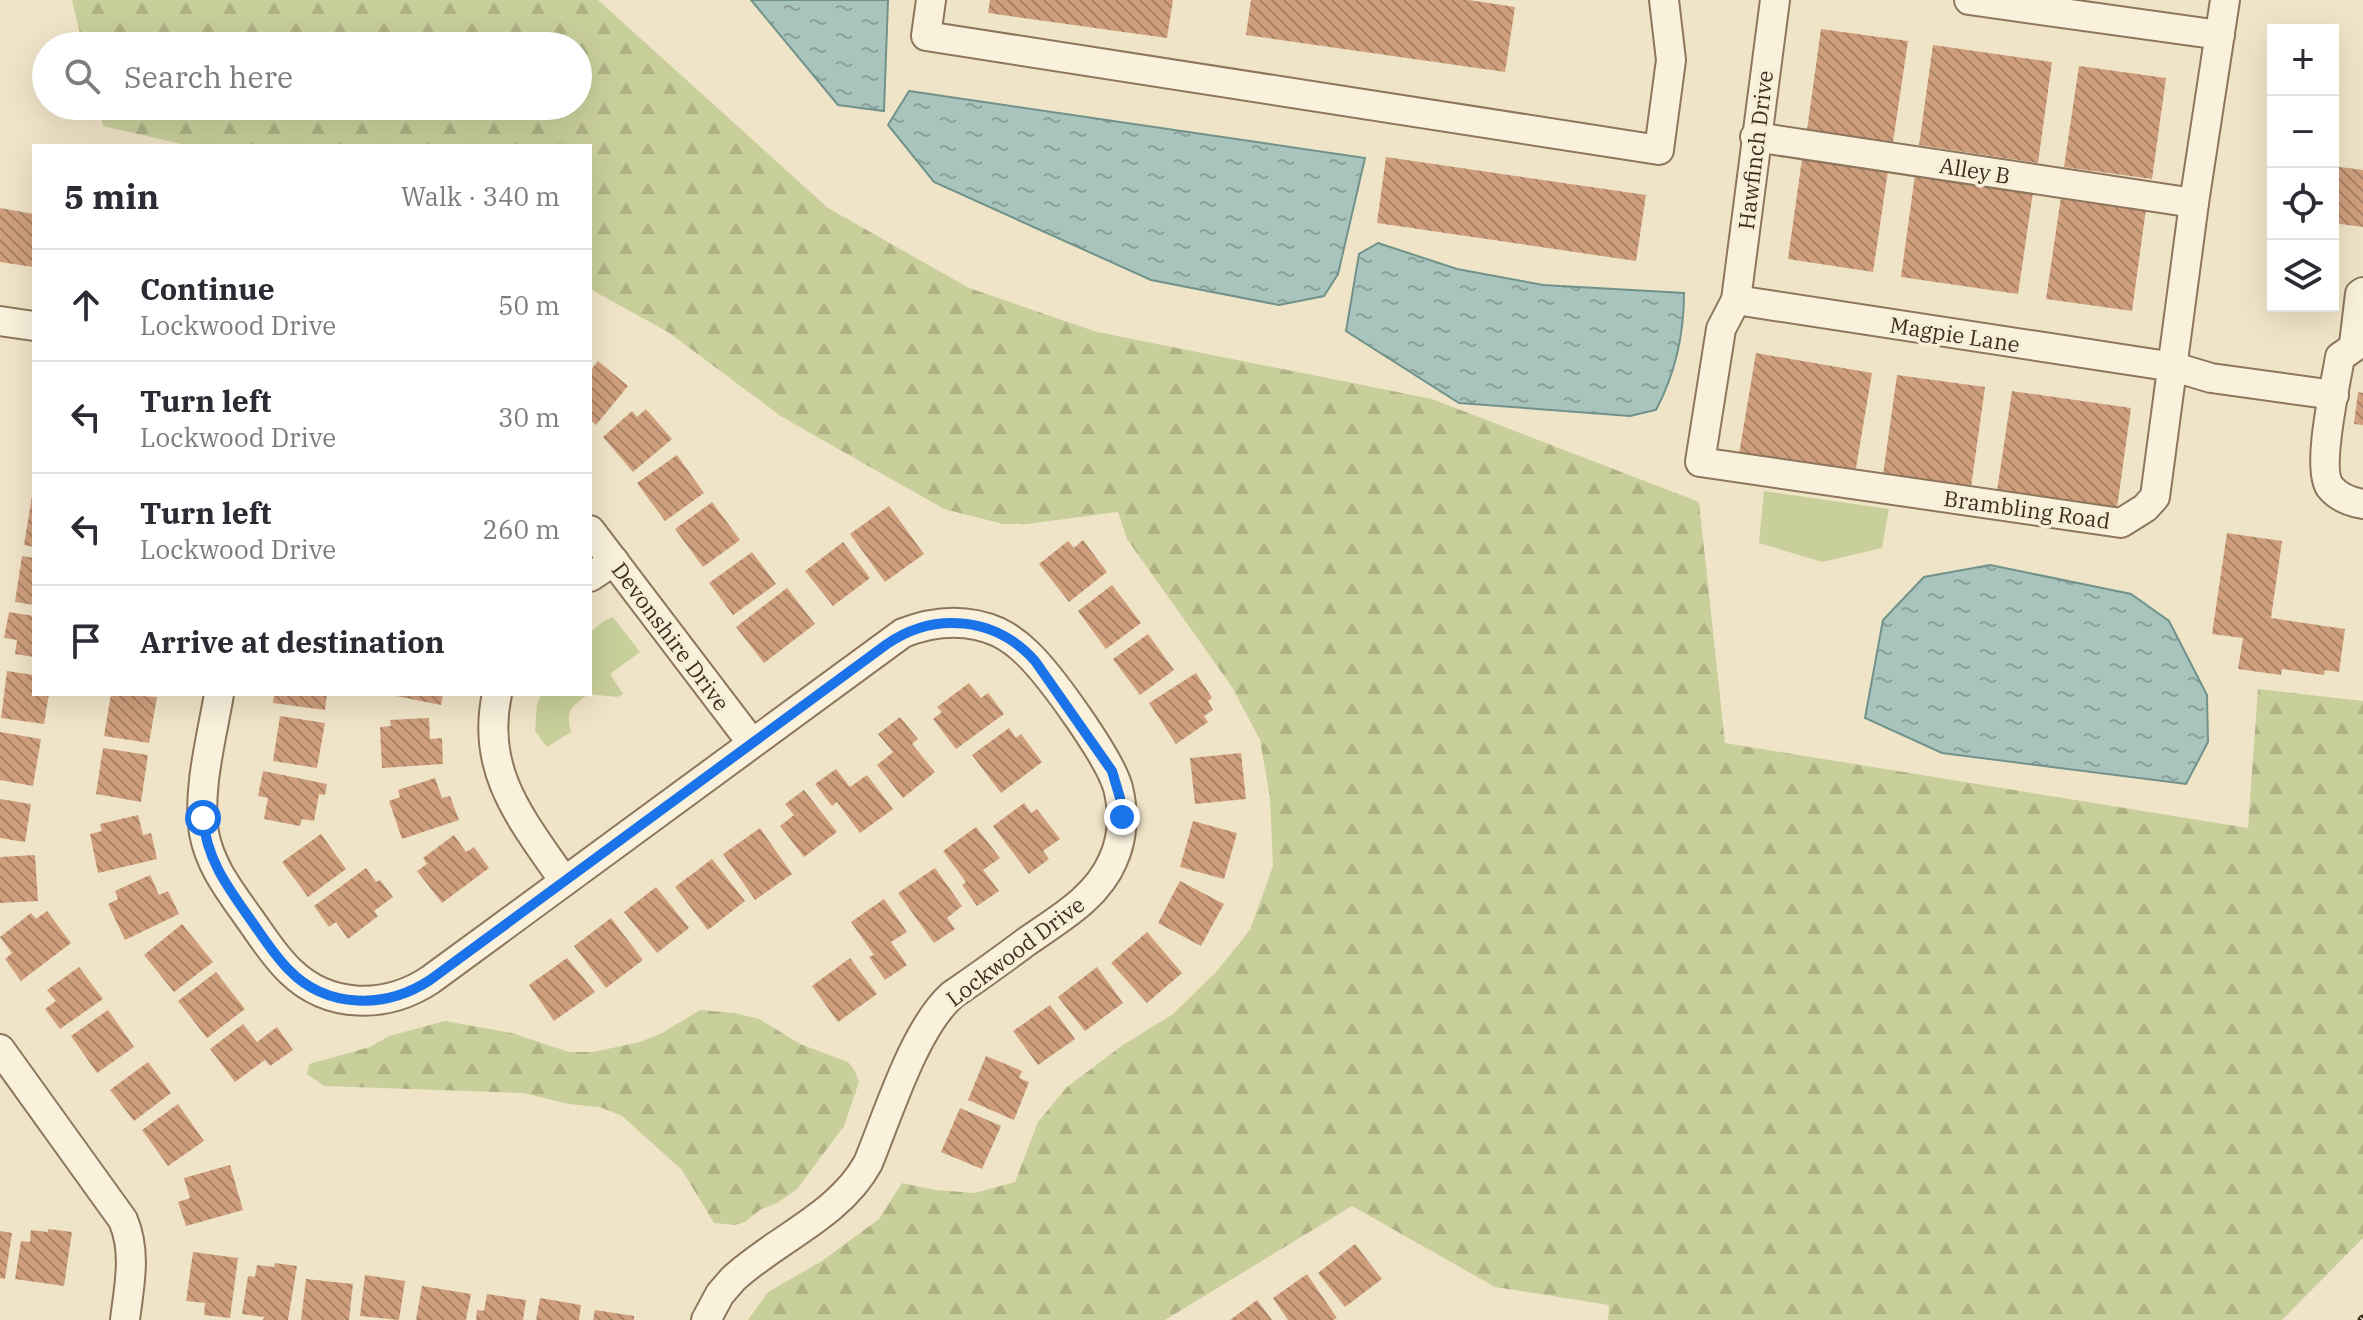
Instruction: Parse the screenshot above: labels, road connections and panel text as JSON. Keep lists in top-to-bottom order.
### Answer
{
  "streets": {
    "street": [
      "Hawfinch Drive",
      "Alley B",
      "Magpie Lane",
      "Brambling Road",
      "Devonshire Drive",
      "Lockwood Drive"
    ]
  },
  "crossings": [
    ["Hawfinch Drive", "Alley B"],
    ["Hawfinch Drive", "Magpie Lane"],
    ["Hawfinch Drive", "Brambling Road"],
    ["Alley B", "Brambling Road"],
    ["Magpie Lane", "Brambling Road"],
    ["Devonshire Drive", "Lockwood Drive"]
  ],
  "page": {
    "map_buttons": ["+", "−"],
    "search": "Search here",
    "heading": ["5 min", "Walk · 340 m"],
    "list": [
      ["Continue", "Lockwood Drive", "50 m"],
      ["Turn left", "Lockwood Drive", "30 m"],
      ["Turn left", "Lockwood Drive", "260 m"],
      "Arrive at destination"
    ]
  }
}
